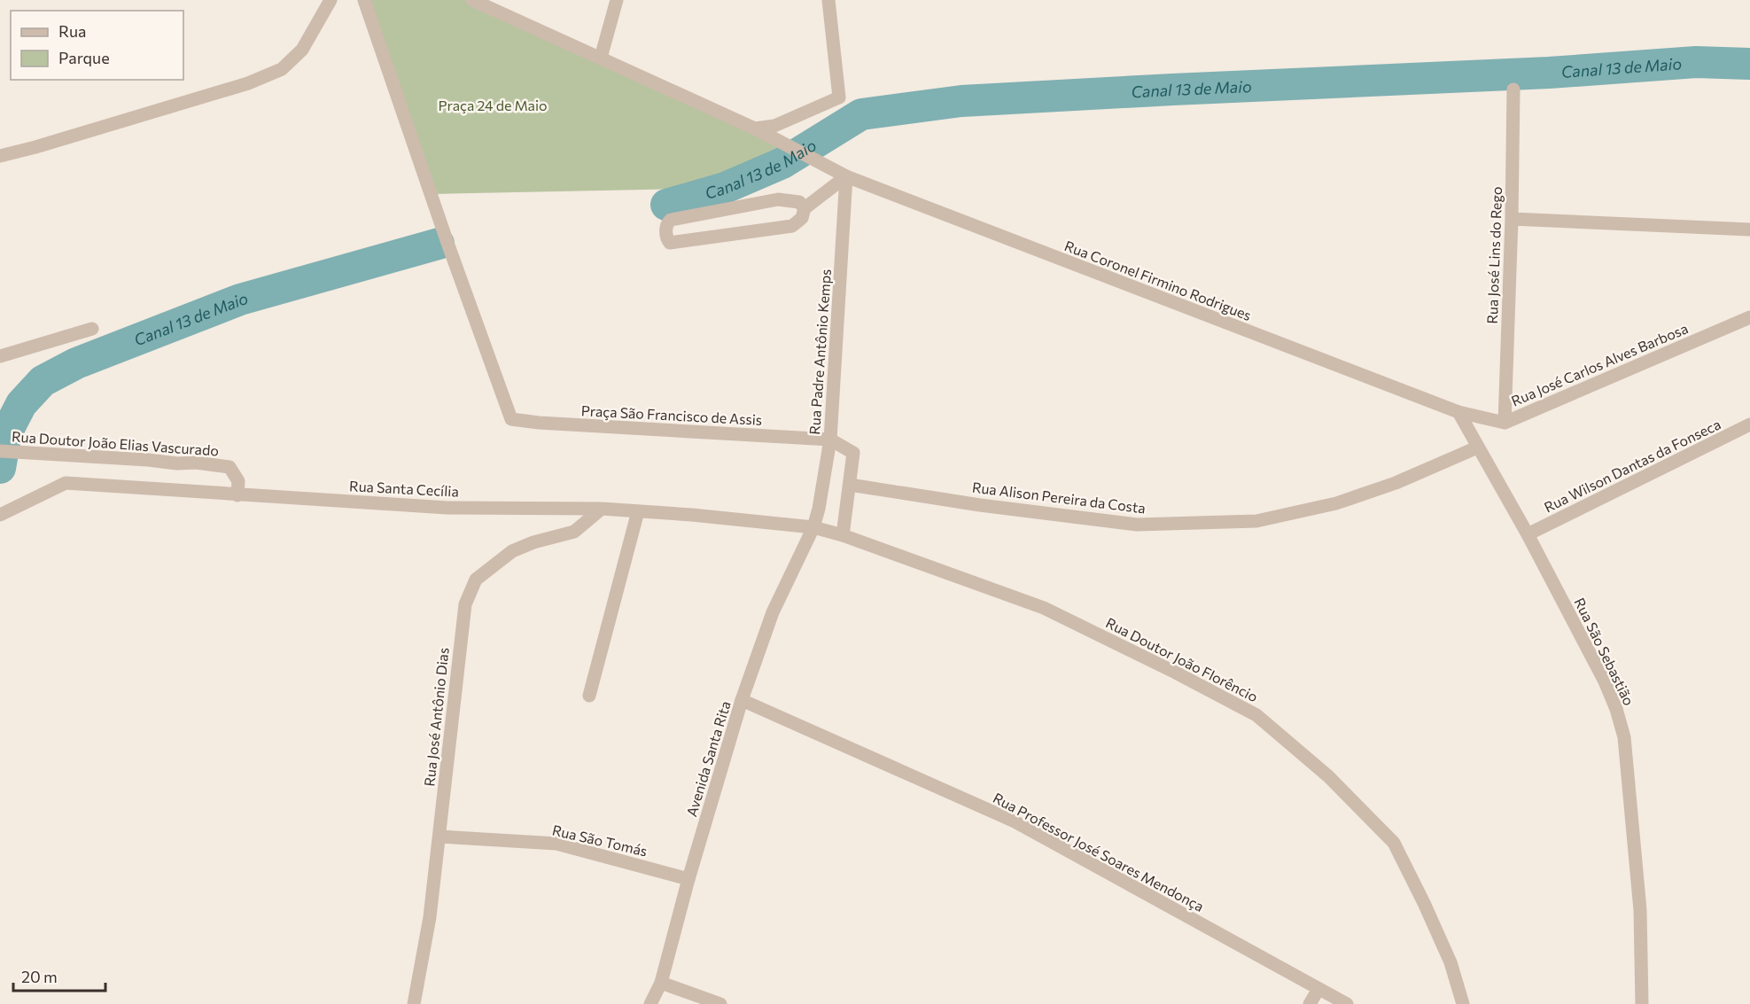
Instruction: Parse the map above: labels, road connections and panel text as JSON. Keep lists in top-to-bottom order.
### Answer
{
  "streets": {
    "street": [
      "Rua José Lins do Rego",
      "Rua Coronel Firmino Rodrigues",
      "Rua Padre Antônio Kemps",
      "Rua José Carlos Alves Barbosa",
      "Praça São Francisco de Assis",
      "Rua Doutor João Elias Vascurado",
      "Rua Wilson Dantas da Fonseca",
      "Rua Santa Cecília",
      "Rua Alison Pereira da Costa",
      "Rua São Sebastião",
      "Rua Doutor João Florêncio",
      "Rua José Antônio Dias",
      "Avenida Santa Rita",
      "Rua São Tomás",
      "Rua Professor José Soares Mendonça"
    ]
  },
  "crossings": [
    ["Rua José Lins do Rego", "Rua José Carlos Alves Barbosa"],
    ["Rua Coronel Firmino Rodrigues", "Rua Padre Antônio Kemps"],
    ["Rua Coronel Firmino Rodrigues", "Rua José Carlos Alves Barbosa"],
    ["Rua Padre Antônio Kemps", "Praça São Francisco de Assis"],
    ["Rua Padre Antônio Kemps", "Rua Santa Cecília"],
    ["Rua Padre Antônio Kemps", "Rua Doutor João Florêncio"],
    ["Rua Padre Antônio Kemps", "Avenida Santa Rita"],
    ["Rua Doutor João Elias Vascurado", "Rua Santa Cecília"],
    ["Rua Wilson Dantas da Fonseca", "Rua São Sebastião"],
    ["Rua Santa Cecília", "Rua Doutor João Florêncio"],
    ["Rua Santa Cecília", "Rua José Antônio Dias"],
    ["Rua Santa Cecília", "Avenida Santa Rita"],
    ["Rua Alison Pereira da Costa", "Rua São Sebastião"],
    ["Rua Doutor João Florêncio", "Avenida Santa Rita"],
    ["Rua José Antônio Dias", "Rua São Tomás"],
    ["Avenida Santa Rita", "Rua São Tomás"],
    ["Avenida Santa Rita", "Rua Professor José Soares Mendonça"]
  ],
  "water": ["Canal 13 de Maio"],
  "parks": ["Praça 24 de Maio"],
  "legend": ["Rua", "Parque"],
  "scale_bar": "20 m"
}
